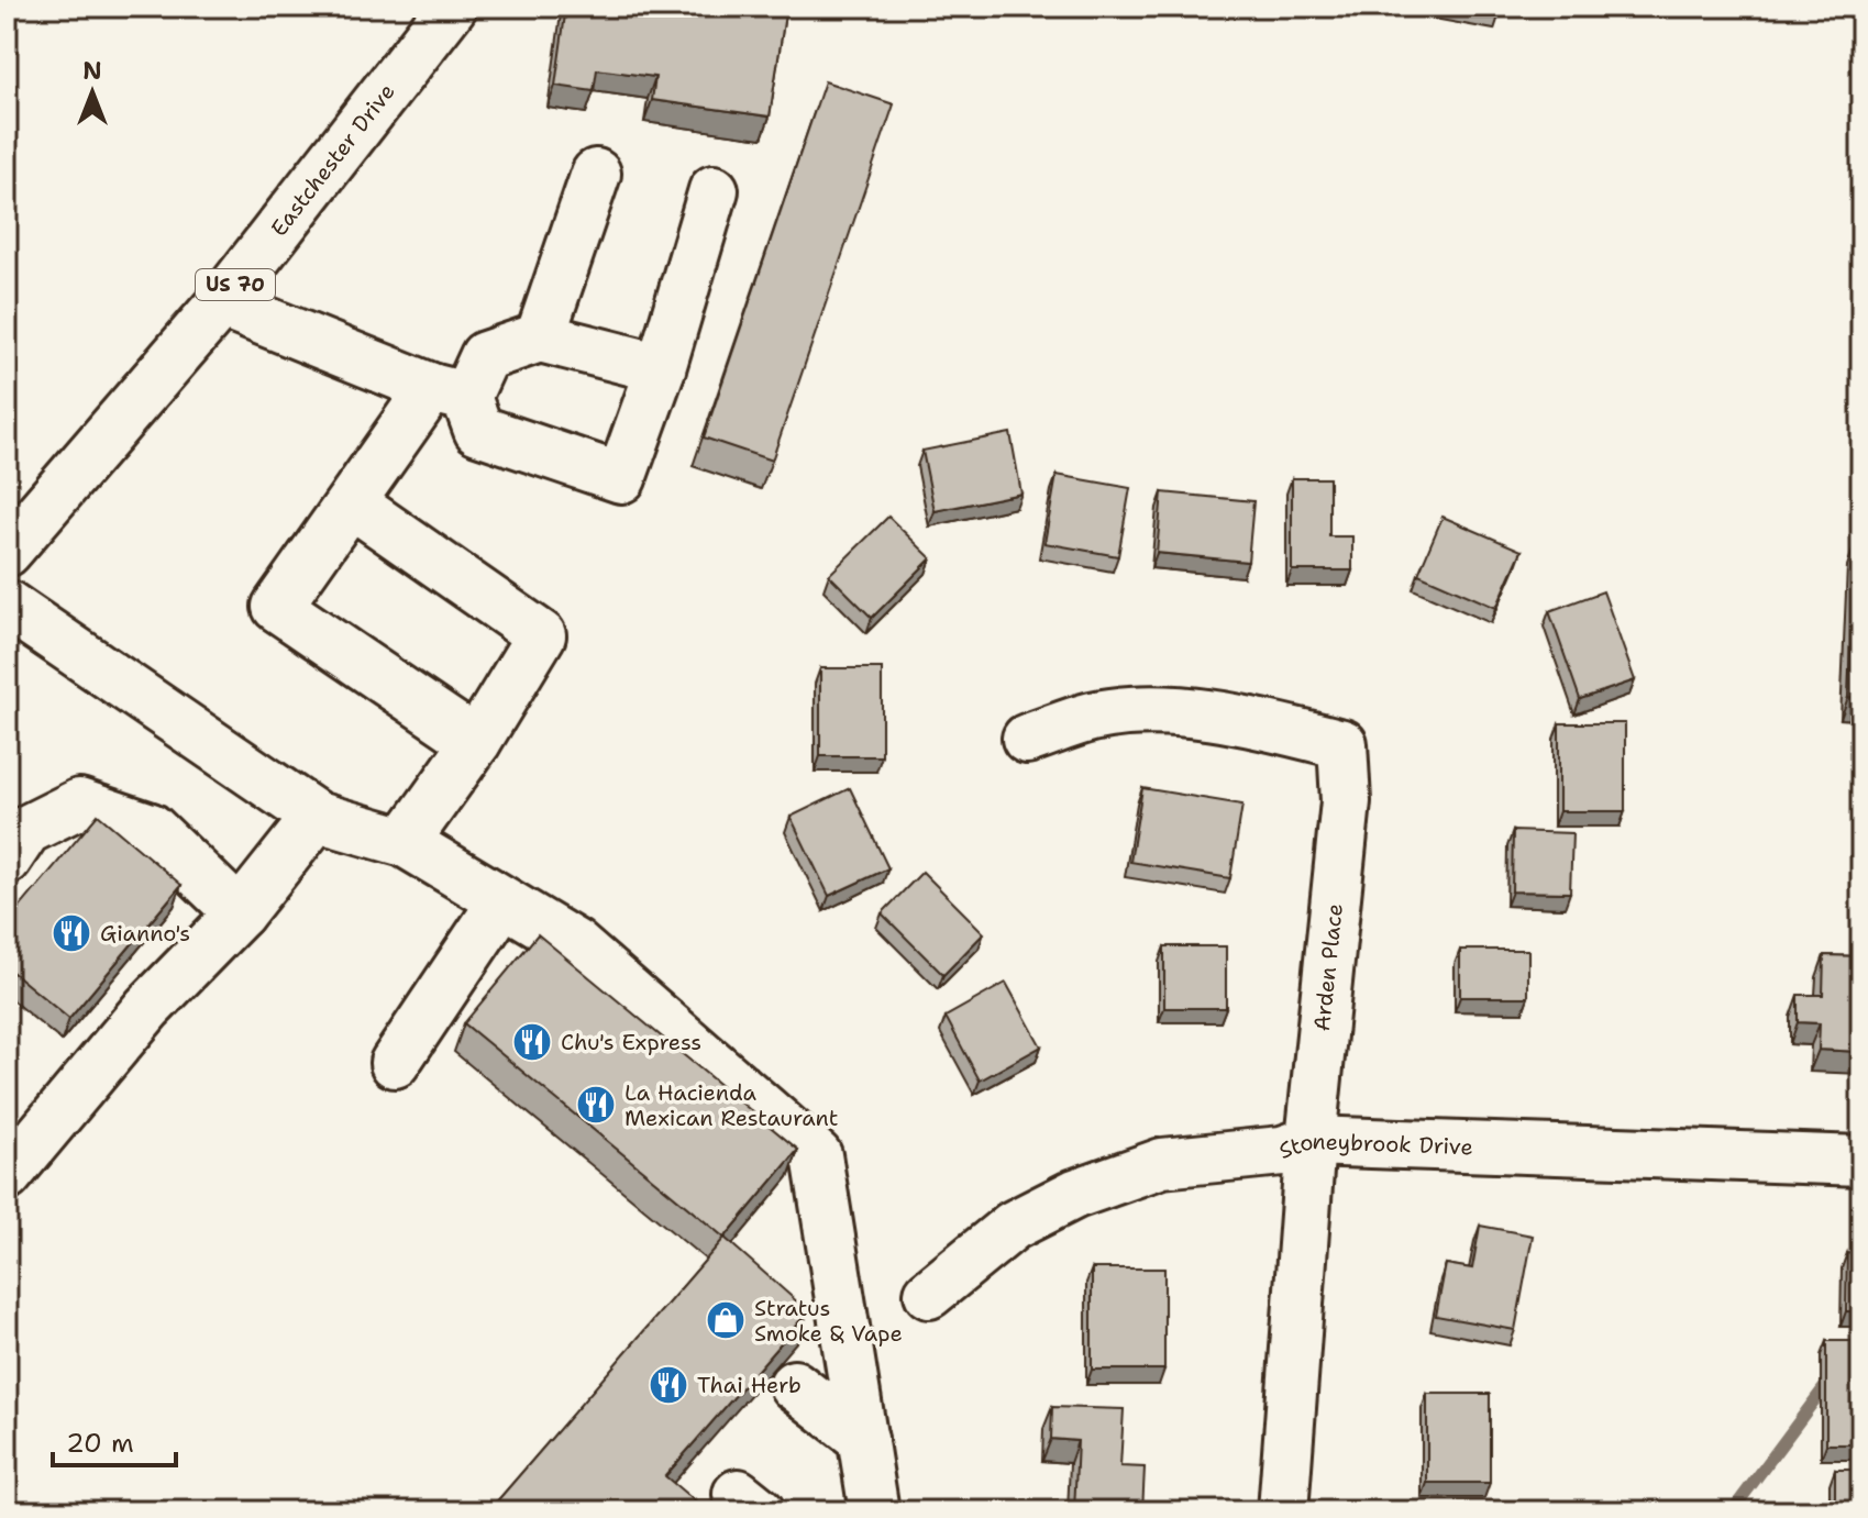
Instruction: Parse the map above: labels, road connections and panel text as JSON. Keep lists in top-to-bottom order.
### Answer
{
  "streets": {
    "street": [
      "Eastchester Drive",
      "US 70",
      "Arden Place",
      "Stoneybrook Drive"
    ]
  },
  "crossings": [
    ["Arden Place", "Stoneybrook Drive"]
  ],
  "places": {
    "restaurant": [
      "Gianno's",
      "Chu's Express",
      "La Hacienda Mexican Restaurant",
      "Thai Herb"
    ],
    "shop": ["Stratus Smoke & Vape"]
  },
  "scale_bar": "20 m",
  "north": "top"
}
